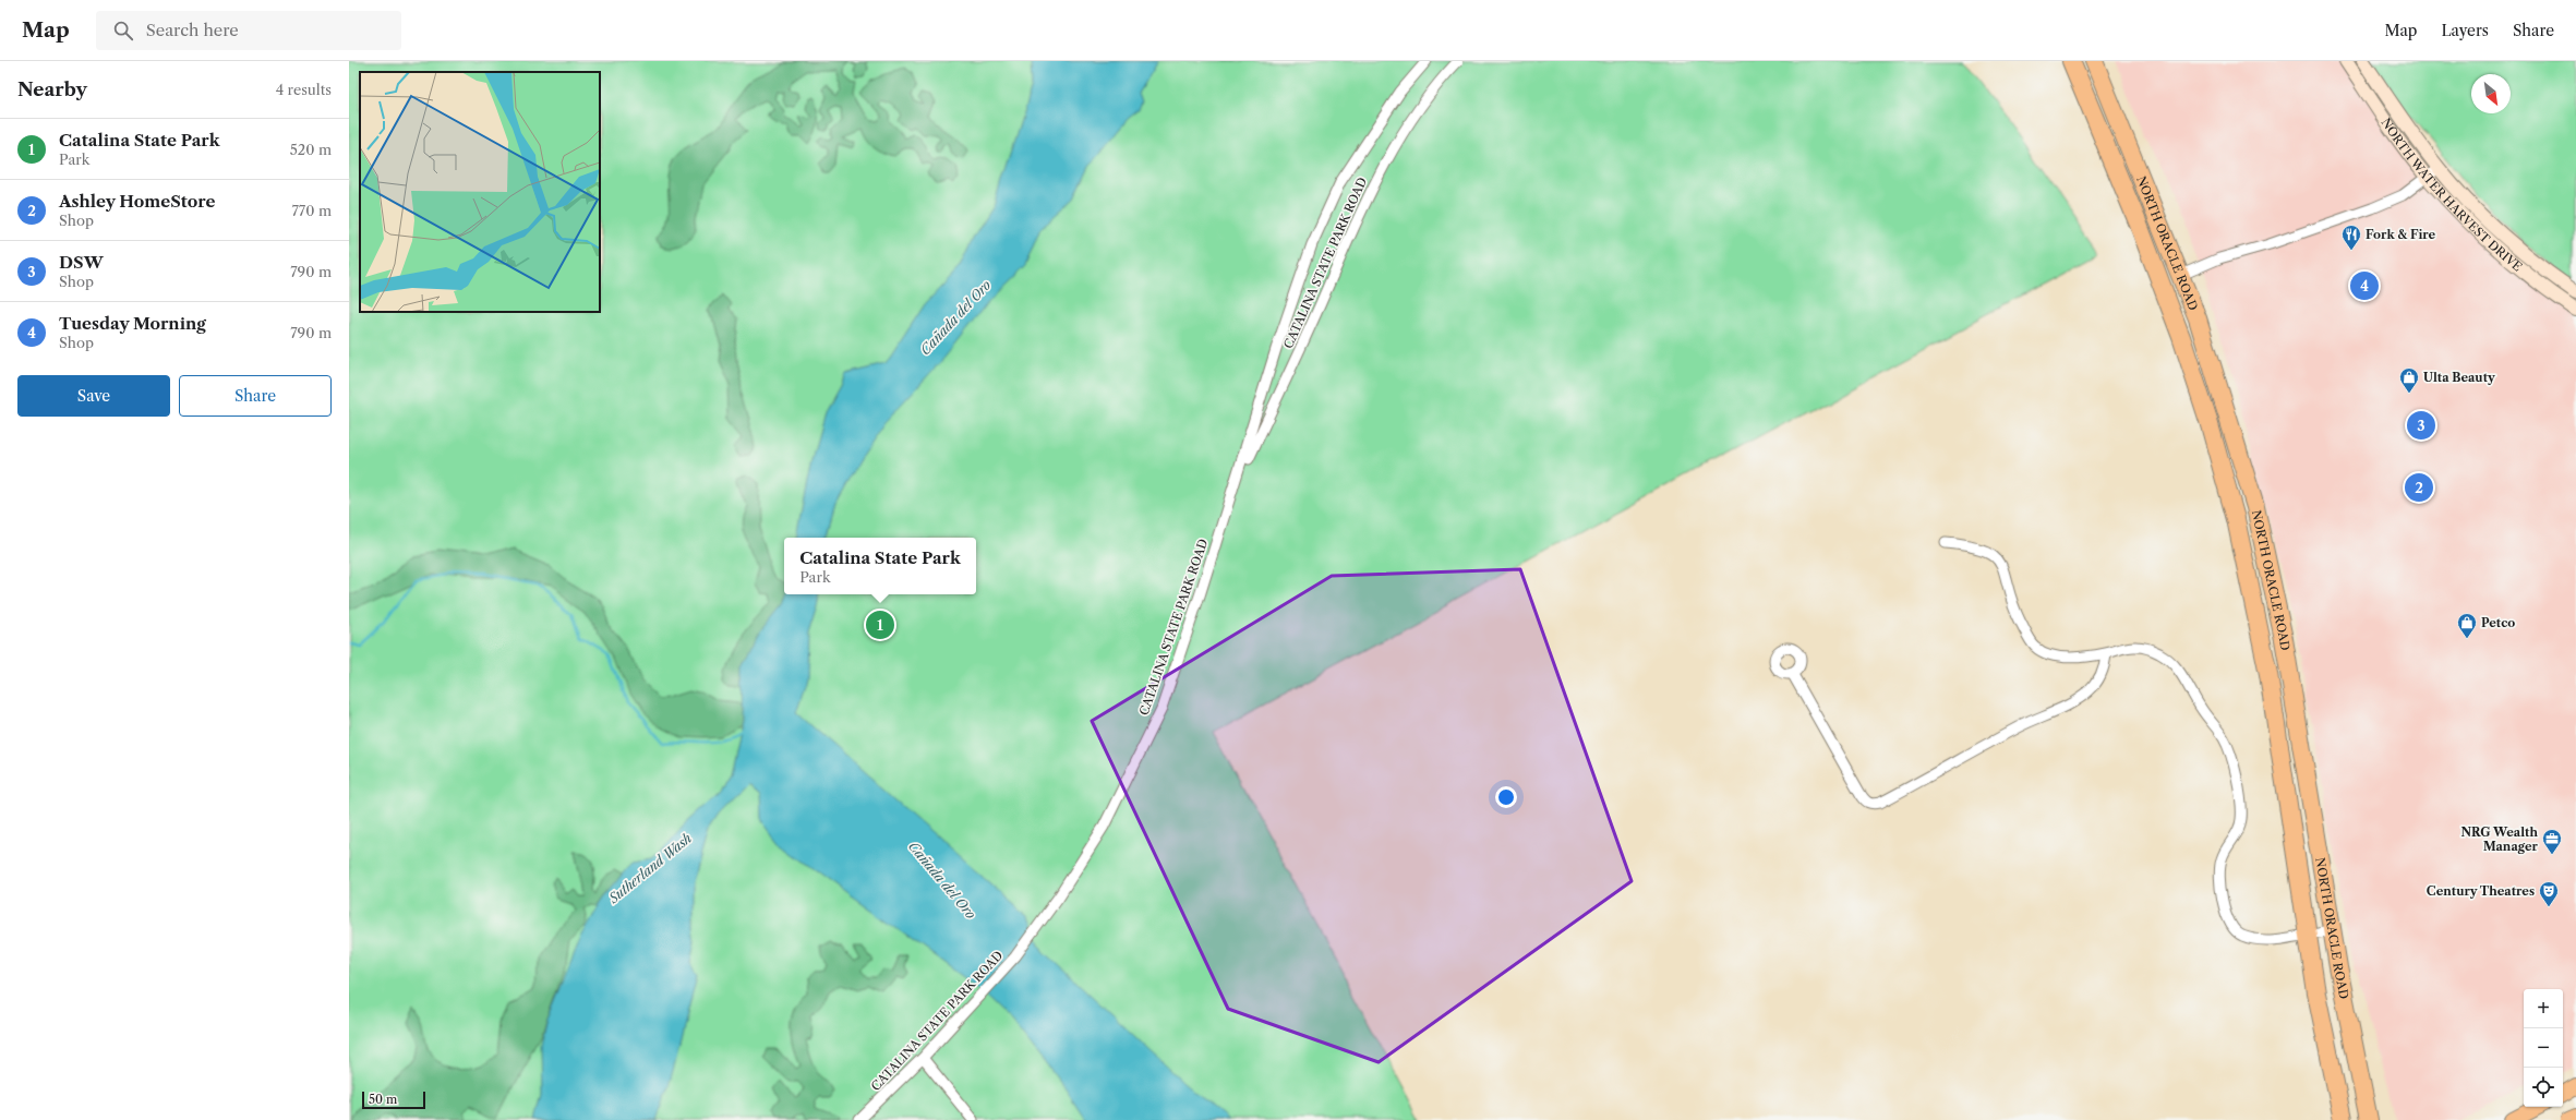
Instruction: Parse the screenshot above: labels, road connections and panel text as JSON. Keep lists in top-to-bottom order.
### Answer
{
  "streets": {
    "highway": ["NORTH ORACLE ROAD"],
    "street": ["NORTH WATER HARVEST DRIVE", "CATALINA STATE PARK ROAD"]
  },
  "water": ["Cañada del Oro", "Sutherland Wash"],
  "places": {
    "restaurant": ["Fork & Fire"],
    "shop": ["Ulta Beauty", "Petco"],
    "office": ["NRG Wealth Manager"],
    "theatre": ["Century Theatres"]
  },
  "scale_bar": "50 m",
  "north": "bottom right",
  "page": {
    "header": "Map",
    "search": "Search here",
    "nav": ["Map", "Layers", "Share"],
    "heading": ["Nearby", "4 results"],
    "list": [
      {
        "mark": "1",
        "name": "Catalina State Park",
        "note": "Park",
        "value": "520 m"
      },
      {
        "mark": "2",
        "name": "Ashley HomeStore",
        "note": "Shop",
        "value": "770 m"
      },
      {
        "mark": "3",
        "name": "DSW",
        "note": "Shop",
        "value": "790 m"
      },
      {
        "mark": "4",
        "name": "Tuesday Morning",
        "note": "Shop",
        "value": "790 m"
      }
    ],
    "pins": [
      "4",
      "3",
      "2",
      "1"
    ],
    "buttons": ["Save", "Share"],
    "popup": ["Catalina State Park", "Park"],
    "map_buttons": ["+", "−"],
    "scale": "50 m"
  }
}
